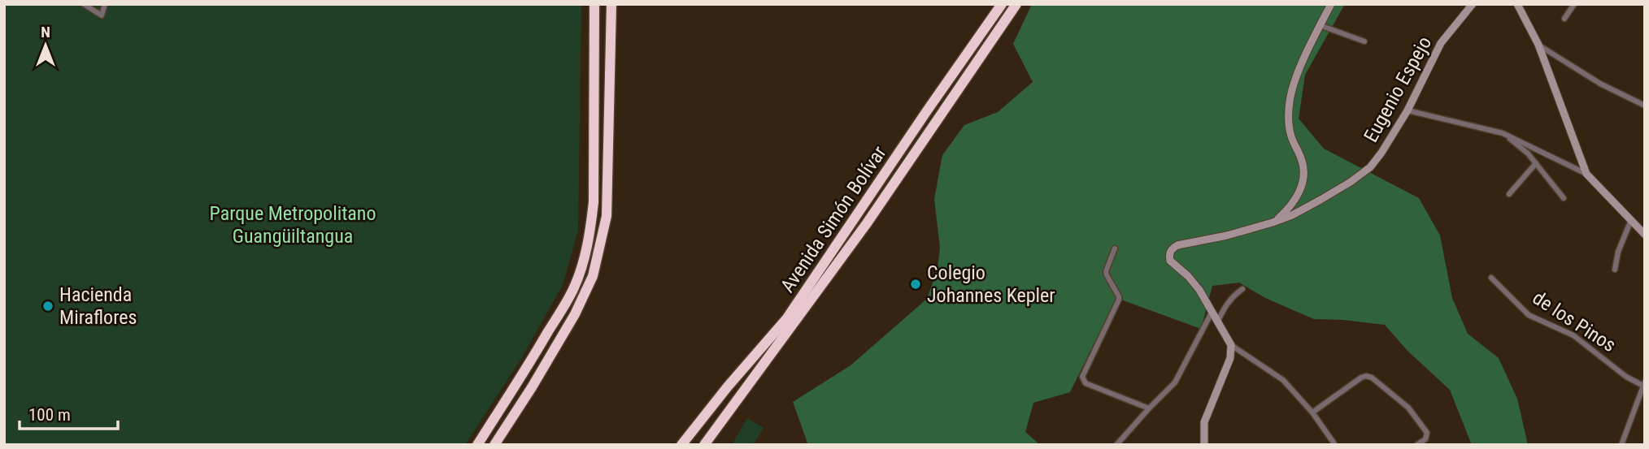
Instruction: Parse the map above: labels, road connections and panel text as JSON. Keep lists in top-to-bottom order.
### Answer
{
  "streets": {
    "highway": ["Avenida Simón Bolívar"],
    "street": ["Eugenio Espejo", "de los Pinos"]
  },
  "parks": ["Parque Metropolitano Guangüiltangua"],
  "places": ["Colegio Johannes Kepler", "Hacienda Miraflores"],
  "scale_bar": "100 m",
  "north": "top"
}
